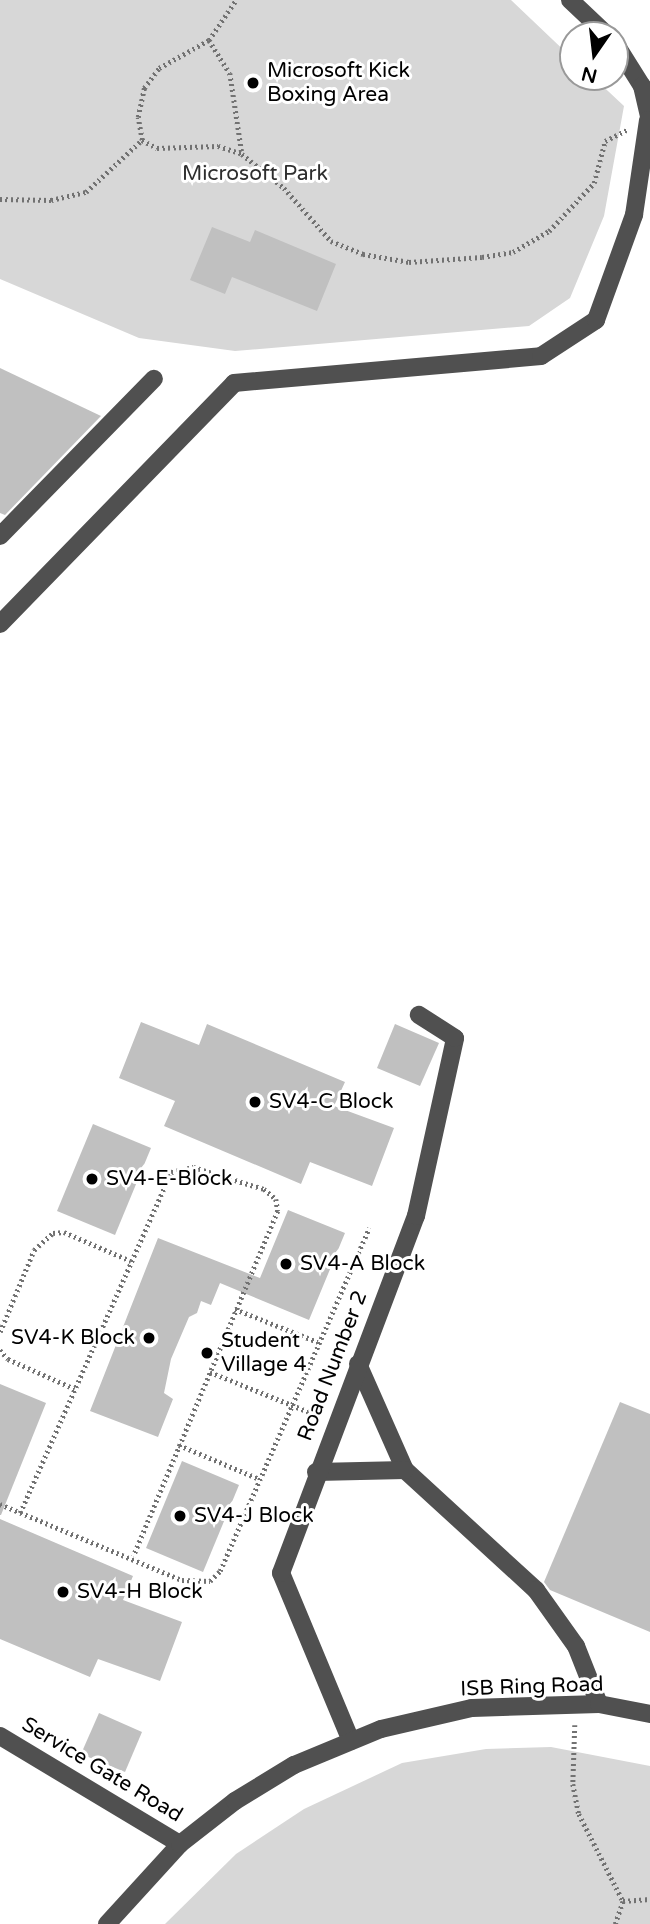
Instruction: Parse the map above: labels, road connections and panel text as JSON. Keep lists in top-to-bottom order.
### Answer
{
  "streets": {
    "lane": ["Road Number 2", "ISB Ring Road", "Service Gate Road"]
  },
  "crossings": [
    ["Road Number 2", "ISB Ring Road"],
    ["ISB Ring Road", "Service Gate Road"]
  ],
  "parks": ["Microsoft Park"],
  "places": [
    "Microsoft Kick Boxing Area",
    "SV4-C Block",
    "SV4-E-Block",
    "SV4-A Block",
    "SV4-K Block",
    "Student Village 4",
    "SV4-J Block",
    "SV4-H Block"
  ],
  "north": "bottom"
}
